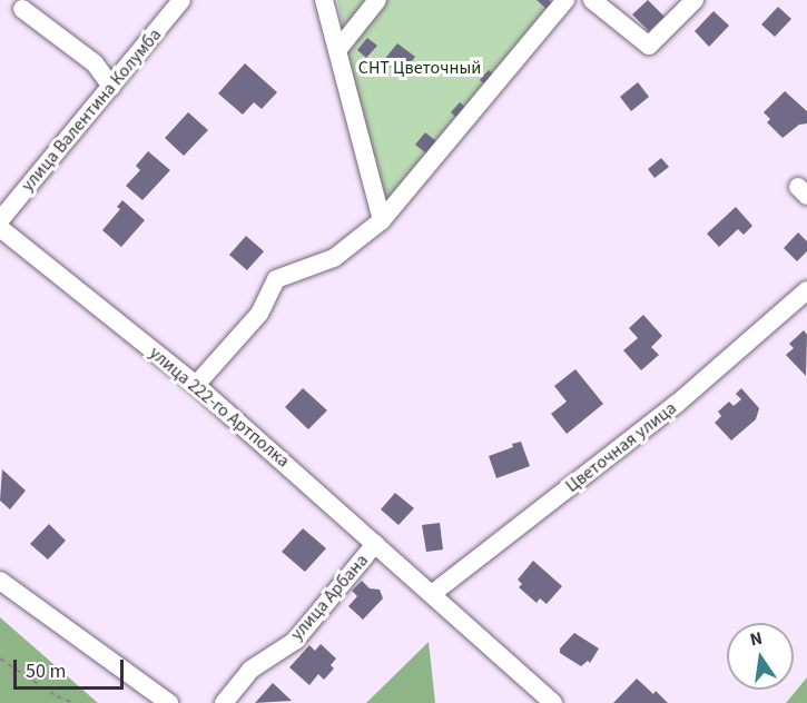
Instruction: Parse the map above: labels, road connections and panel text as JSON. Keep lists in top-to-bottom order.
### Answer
{
  "streets": {
    "street": [
      "улица Валентина Колумба",
      "улица 222-го Артполка",
      "Цветочная улица",
      "улица Арбана"
    ]
  },
  "crossings": [
    ["улица Валентина Колумба", "улица 222-го Артполка"],
    ["улица 222-го Артполка", "Цветочная улица"],
    ["улица 222-го Артполка", "улица Арбана"]
  ],
  "parks": ["СНТ Цветочный"],
  "scale_bar": "50 m",
  "north": "top"
}
